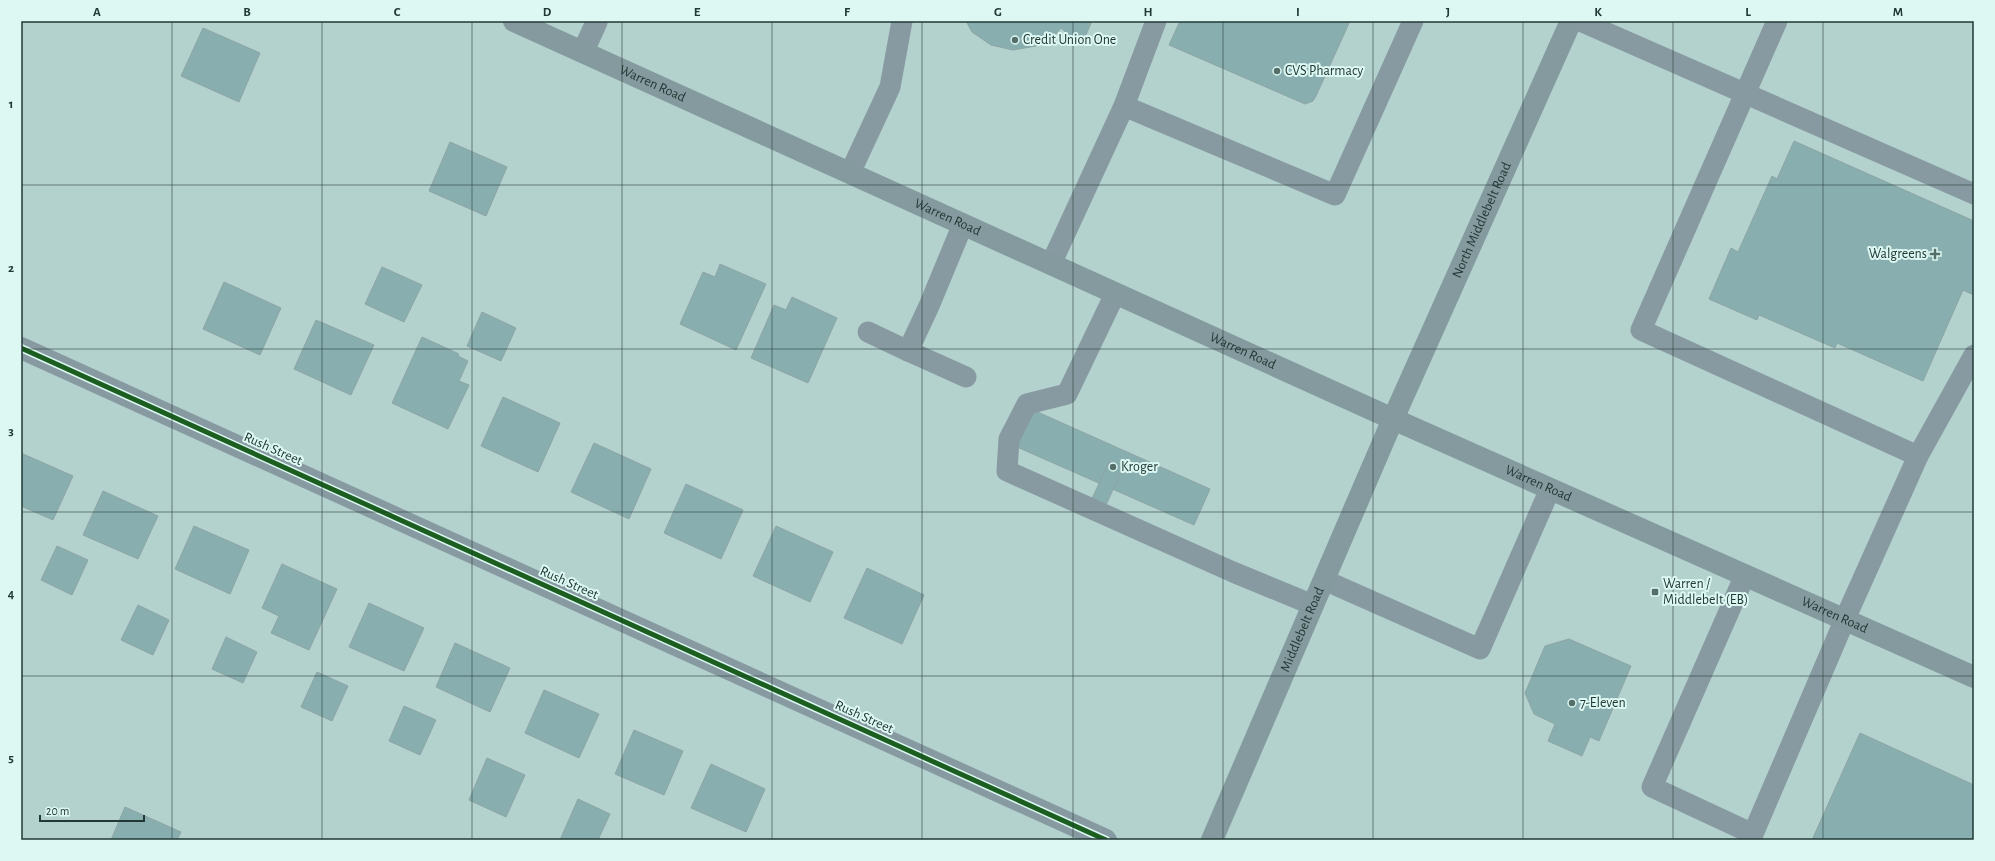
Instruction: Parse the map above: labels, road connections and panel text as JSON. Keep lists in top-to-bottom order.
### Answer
{
  "streets": {
    "main road": ["Warren Road", "North Middlebelt Road", "Middlebelt Road"],
    "street": ["Rush Street"]
  },
  "crossings": [
    ["Warren Road", "North Middlebelt Road"],
    ["Warren Road", "Middlebelt Road"],
    ["North Middlebelt Road", "Middlebelt Road"]
  ],
  "places": {
    "other": [
      "Credit Union One",
      "CVS Pharmacy",
      "Kroger",
      "7-Eleven"
    ],
    "health": ["Walgreens"],
    "transit": ["Warren / Middlebelt (EB)"]
  },
  "scale_bar": "20 m",
  "grid": {
    "columns": [
      "A",
      "B",
      "C",
      "D",
      "E",
      "F",
      "G",
      "H",
      "I",
      "J",
      "K",
      "L",
      "M"
    ],
    "rows": [
      "1",
      "2",
      "3",
      "4",
      "5"
    ]
  }
}
